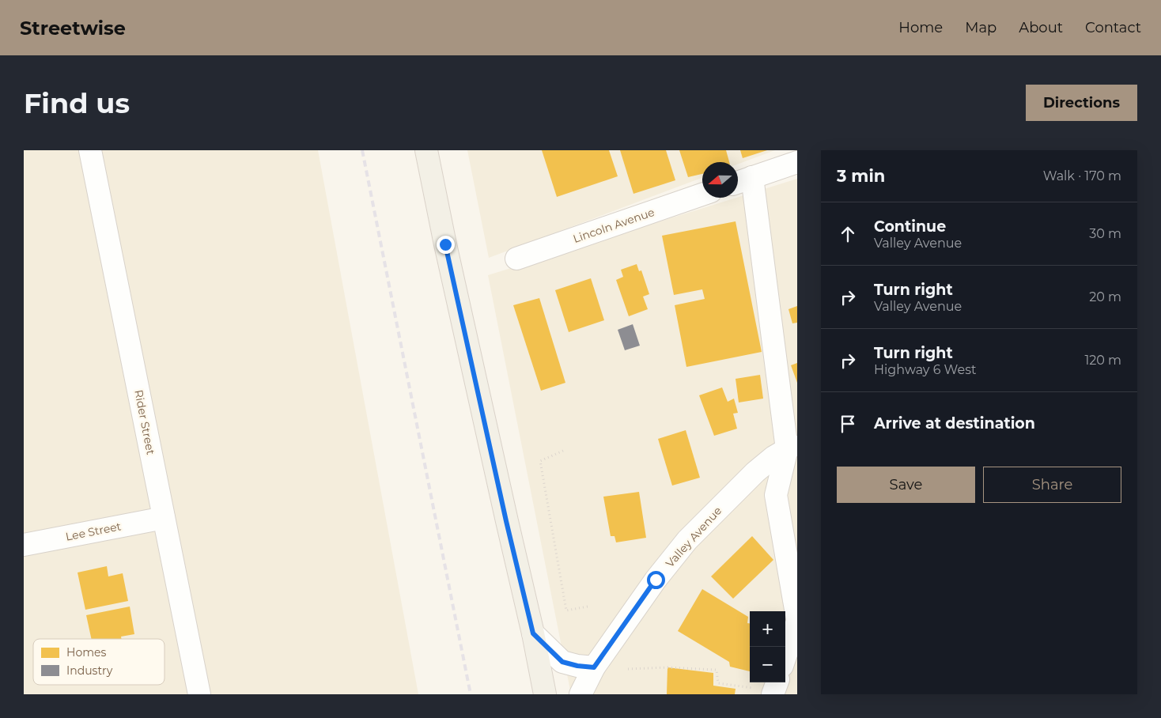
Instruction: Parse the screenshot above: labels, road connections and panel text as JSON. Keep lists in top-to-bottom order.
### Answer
{
  "streets": {
    "street": [
      "Lincoln Avenue",
      "Rider Street",
      "Lee Street",
      "Valley Avenue"
    ]
  },
  "crossings": [
    ["Rider Street", "Lee Street"]
  ],
  "legend": ["Homes", "Industry"],
  "north": "left",
  "page": {
    "header": "Streetwise",
    "nav": [
      "Home",
      "Map",
      "About",
      "Contact"
    ],
    "buttons": [
      "Directions",
      ["Save", "Share"]
    ],
    "title": "Find us",
    "heading": ["3 min", "Walk · 170 m"],
    "list": [
      ["Continue", "Valley Avenue", "30 m"],
      ["Turn right", "Valley Avenue", "20 m"],
      ["Turn right", "Highway 6 West", "120 m"],
      "Arrive at destination"
    ],
    "map_buttons": ["+", "−"]
  }
}
